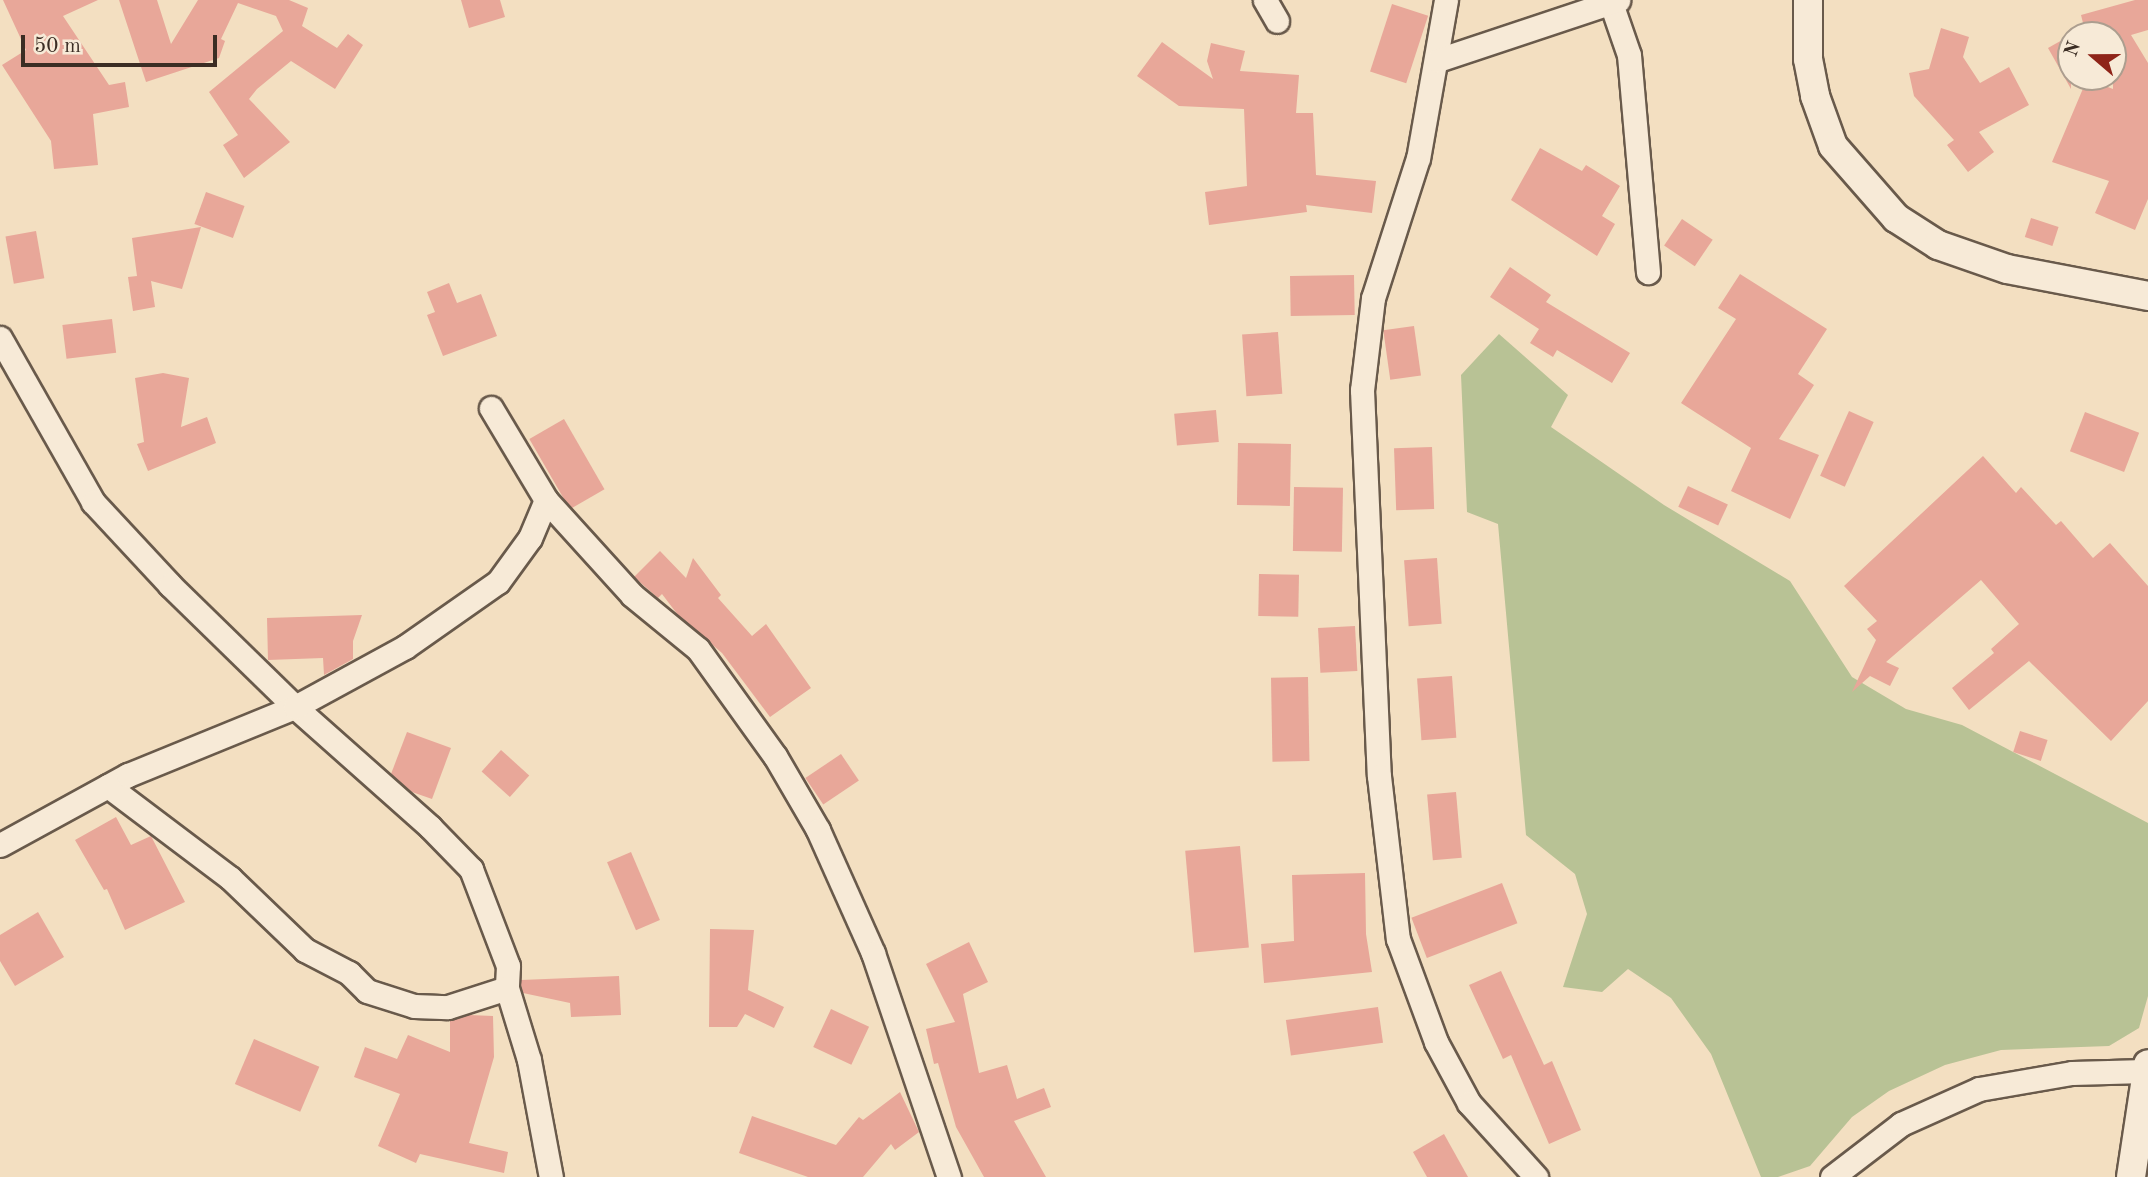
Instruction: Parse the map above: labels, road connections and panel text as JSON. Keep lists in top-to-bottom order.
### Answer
{
  "scale_bar": "50 m",
  "north": "left"
}
